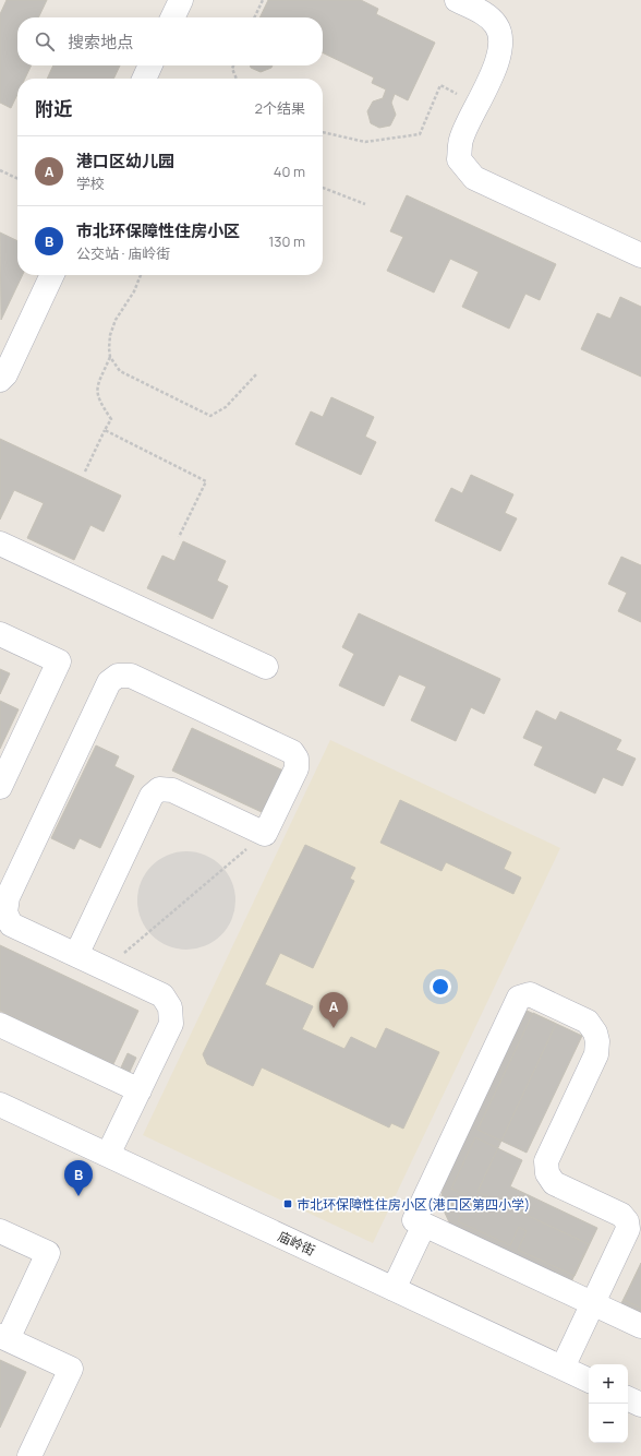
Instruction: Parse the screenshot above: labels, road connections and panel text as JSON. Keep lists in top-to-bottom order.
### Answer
{
  "streets": {
    "street": ["庙岭街"]
  },
  "places": {
    "transit": ["巿北环保障性住房小区(港口区第四小学)"]
  },
  "page": {
    "search": "搜索地点",
    "heading": ["附近", "2个结果"],
    "list": [
      {
        "mark": "A",
        "name": "港口区幼儿园",
        "note": "学校",
        "value": "40 m"
      },
      {
        "mark": "B",
        "name": "巿北环保障性住房小区",
        "note": "公交站 · 庙岭街",
        "value": "130 m"
      }
    ],
    "pins": ["A", "B"],
    "map_buttons": ["+", "−"]
  }
}
